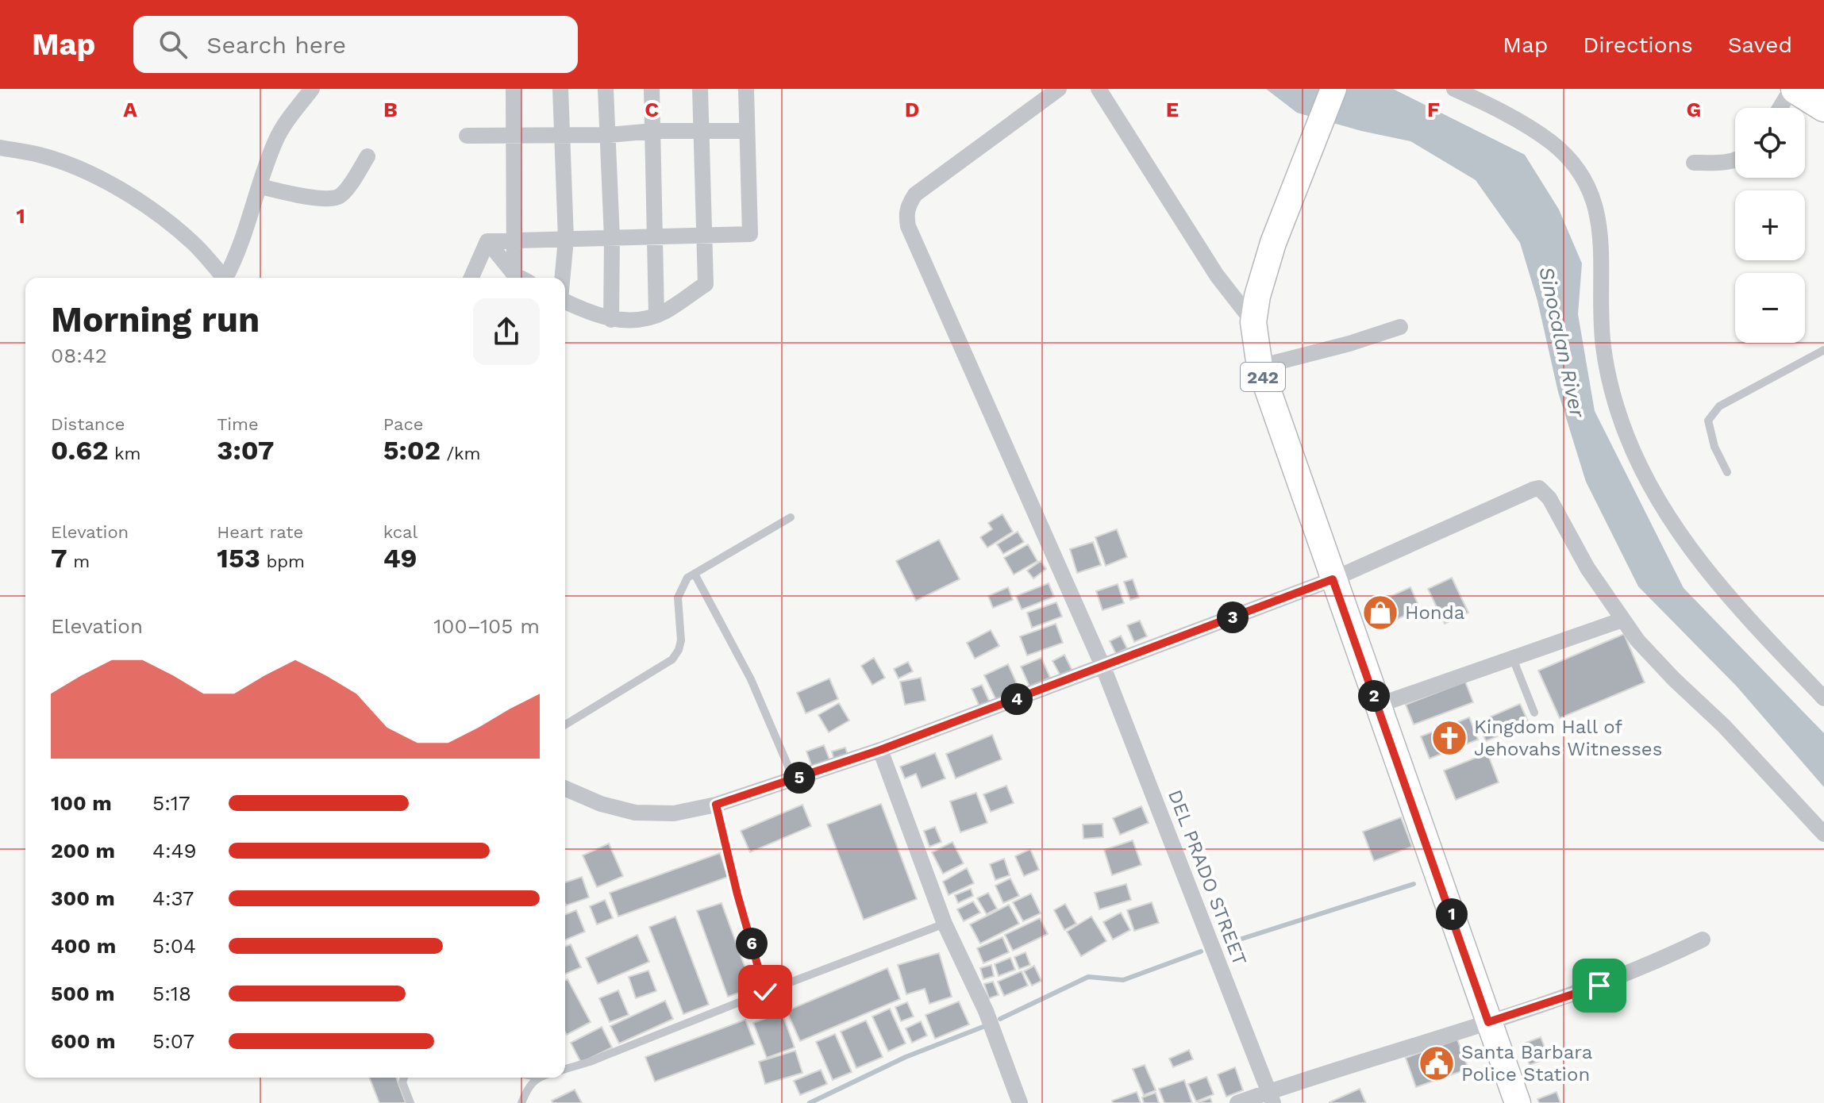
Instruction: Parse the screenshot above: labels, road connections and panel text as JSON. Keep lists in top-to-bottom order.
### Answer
{
  "streets": {
    "main road": ["242"],
    "street": ["DEL PRADO STREET"]
  },
  "water": ["Sinocalan River"],
  "places": {
    "shop": ["Honda"],
    "church": ["Kingdom Hall of Jehovahs Witnesses"],
    "public building": ["Santa Barbara Police Station"]
  },
  "page": {
    "header": "Map",
    "search": "Search here",
    "nav": ["Map", "Directions", "Saved"],
    "map_buttons": ["+", "−"],
    "heading": ["Morning run", "08:42"],
    "stats": [
      ["Distance", "0.62 km"],
      ["Time", "3:07"],
      ["Pace", "5:02 /km"],
      ["Elevation", "7 m"],
      ["Heart rate", "153 bpm"],
      ["kcal", "49"]
    ],
    "pins": [
      "3",
      "2",
      "4",
      "5",
      "1",
      "6"
    ],
    "chart": ["Elevation", "100–105 m"],
    "list": [
      {
        "name": "100 m",
        "note": "5:17"
      },
      {
        "name": "200 m",
        "note": "4:49"
      },
      {
        "name": "300 m",
        "note": "4:37"
      },
      {
        "name": "400 m",
        "note": "5:04"
      },
      {
        "name": "500 m",
        "note": "5:18"
      },
      {
        "name": "600 m",
        "note": "5:07"
      }
    ]
  },
  "grid": {
    "columns": [
      "A",
      "B",
      "C",
      "D",
      "E",
      "F",
      "G"
    ],
    "rows": ["1"]
  }
}
